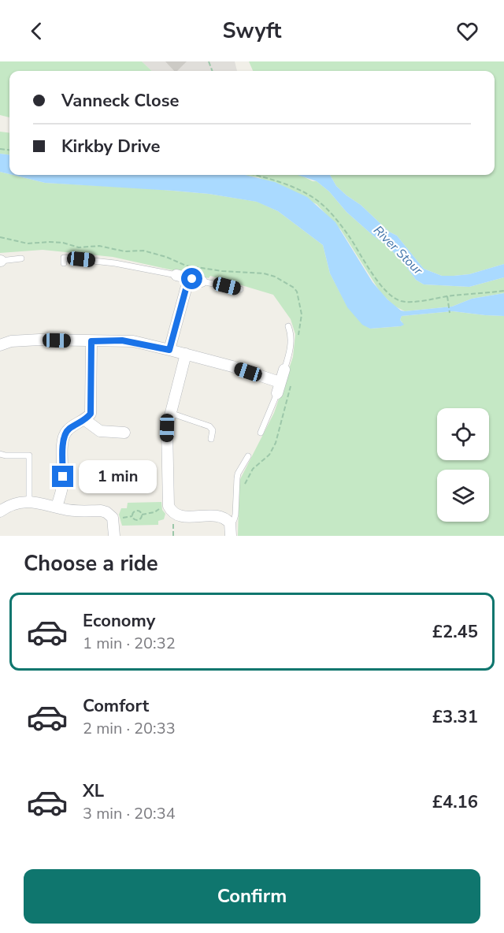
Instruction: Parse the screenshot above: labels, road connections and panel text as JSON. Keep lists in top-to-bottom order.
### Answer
{
  "water": ["River Stour"],
  "page": {
    "header": "Swyft",
    "banner": ["Vanneck Close", "Kirkby Drive"],
    "bubble": "1 min",
    "heading": "Choose a ride",
    "list": [
      {
        "name": "Economy",
        "note": "1 min · 20:32",
        "value": "£2.45"
      },
      {
        "name": "Comfort",
        "note": "2 min · 20:33",
        "value": "£3.31"
      },
      {
        "name": "XL",
        "note": "3 min · 20:34",
        "value": "£4.16"
      }
    ],
    "buttons": "Confirm"
  }
}
